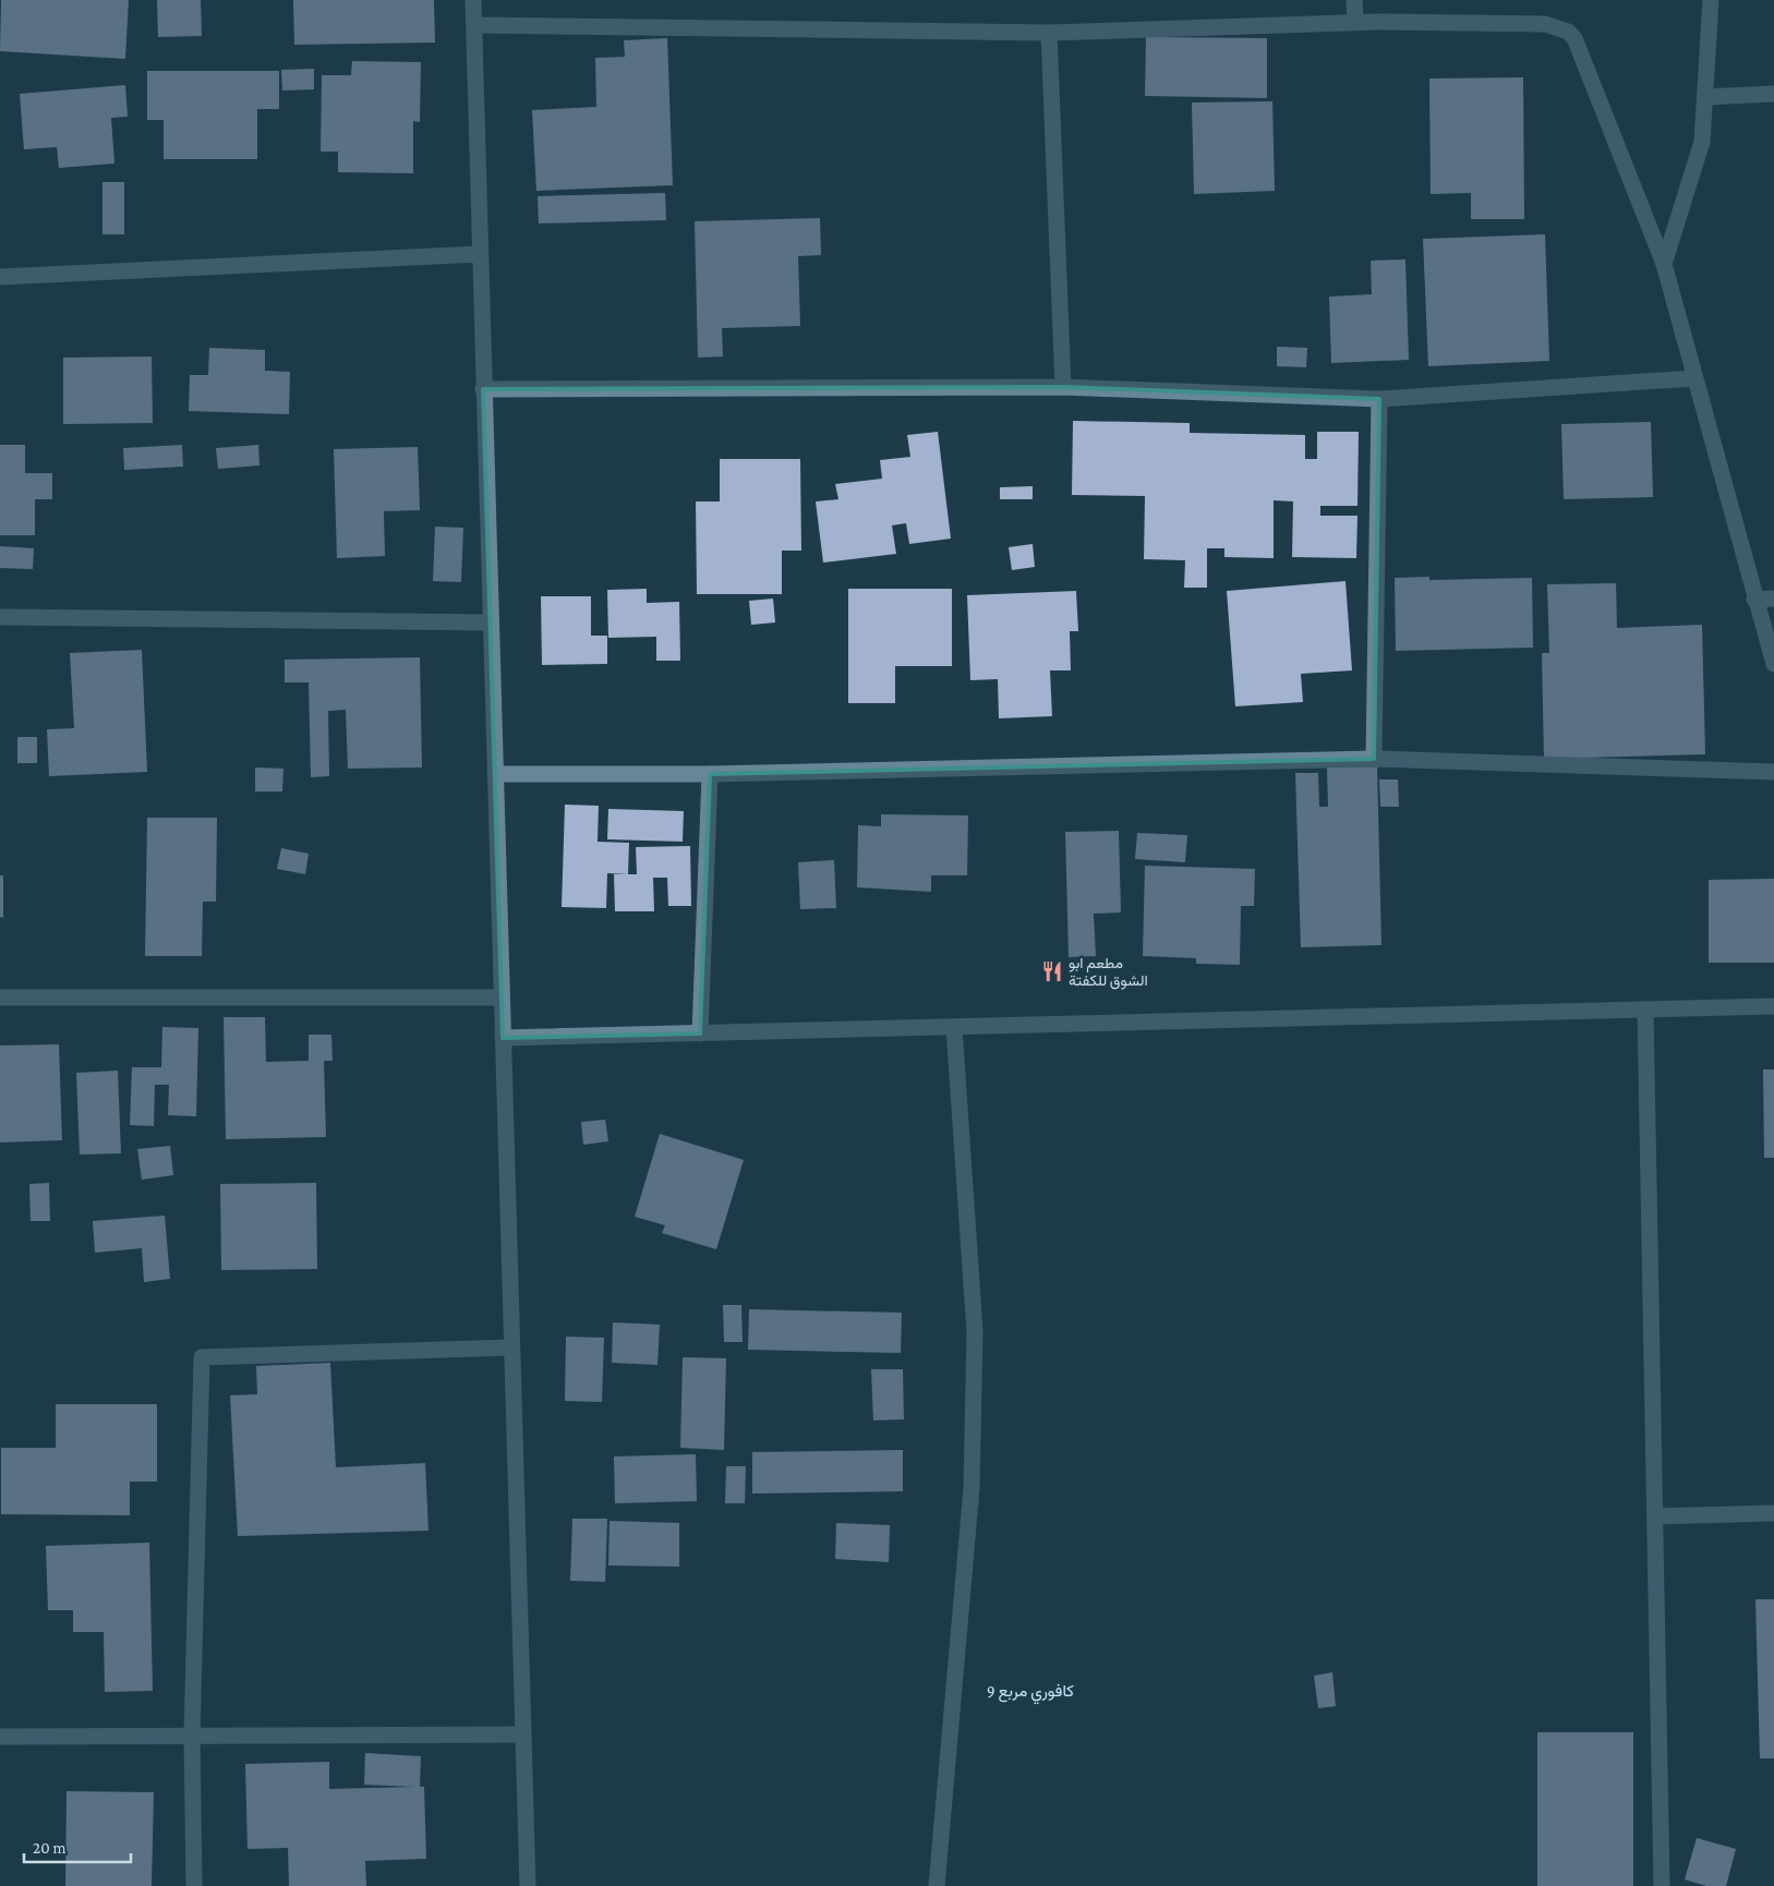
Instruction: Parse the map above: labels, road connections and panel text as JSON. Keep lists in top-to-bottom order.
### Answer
{
  "districts": ["كافوري مربع 9"],
  "places": {
    "restaurant": ["مطعم ابو الشوق للكفتة"]
  },
  "scale_bar": "20 m"
}
